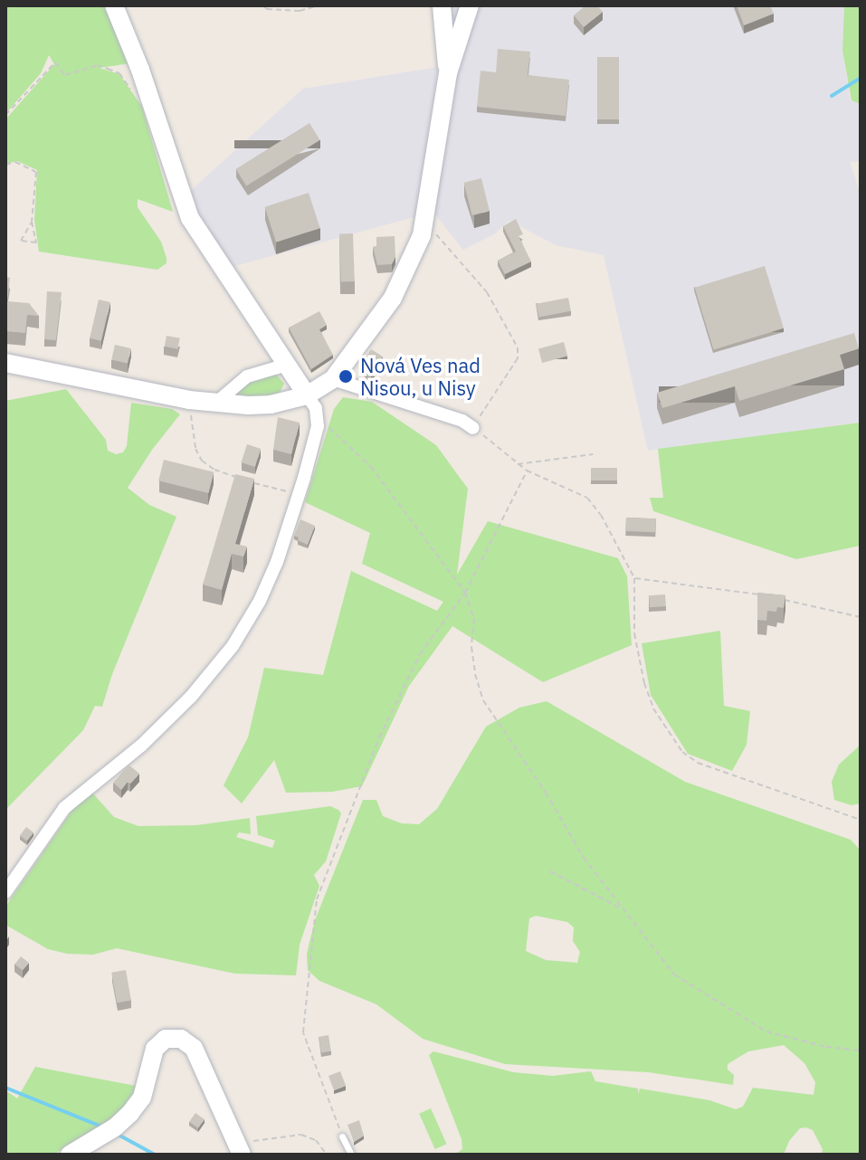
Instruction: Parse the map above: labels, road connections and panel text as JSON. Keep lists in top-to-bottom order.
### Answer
{
  "places": ["Nová Ves nad Nisou, u Nisy"]
}
